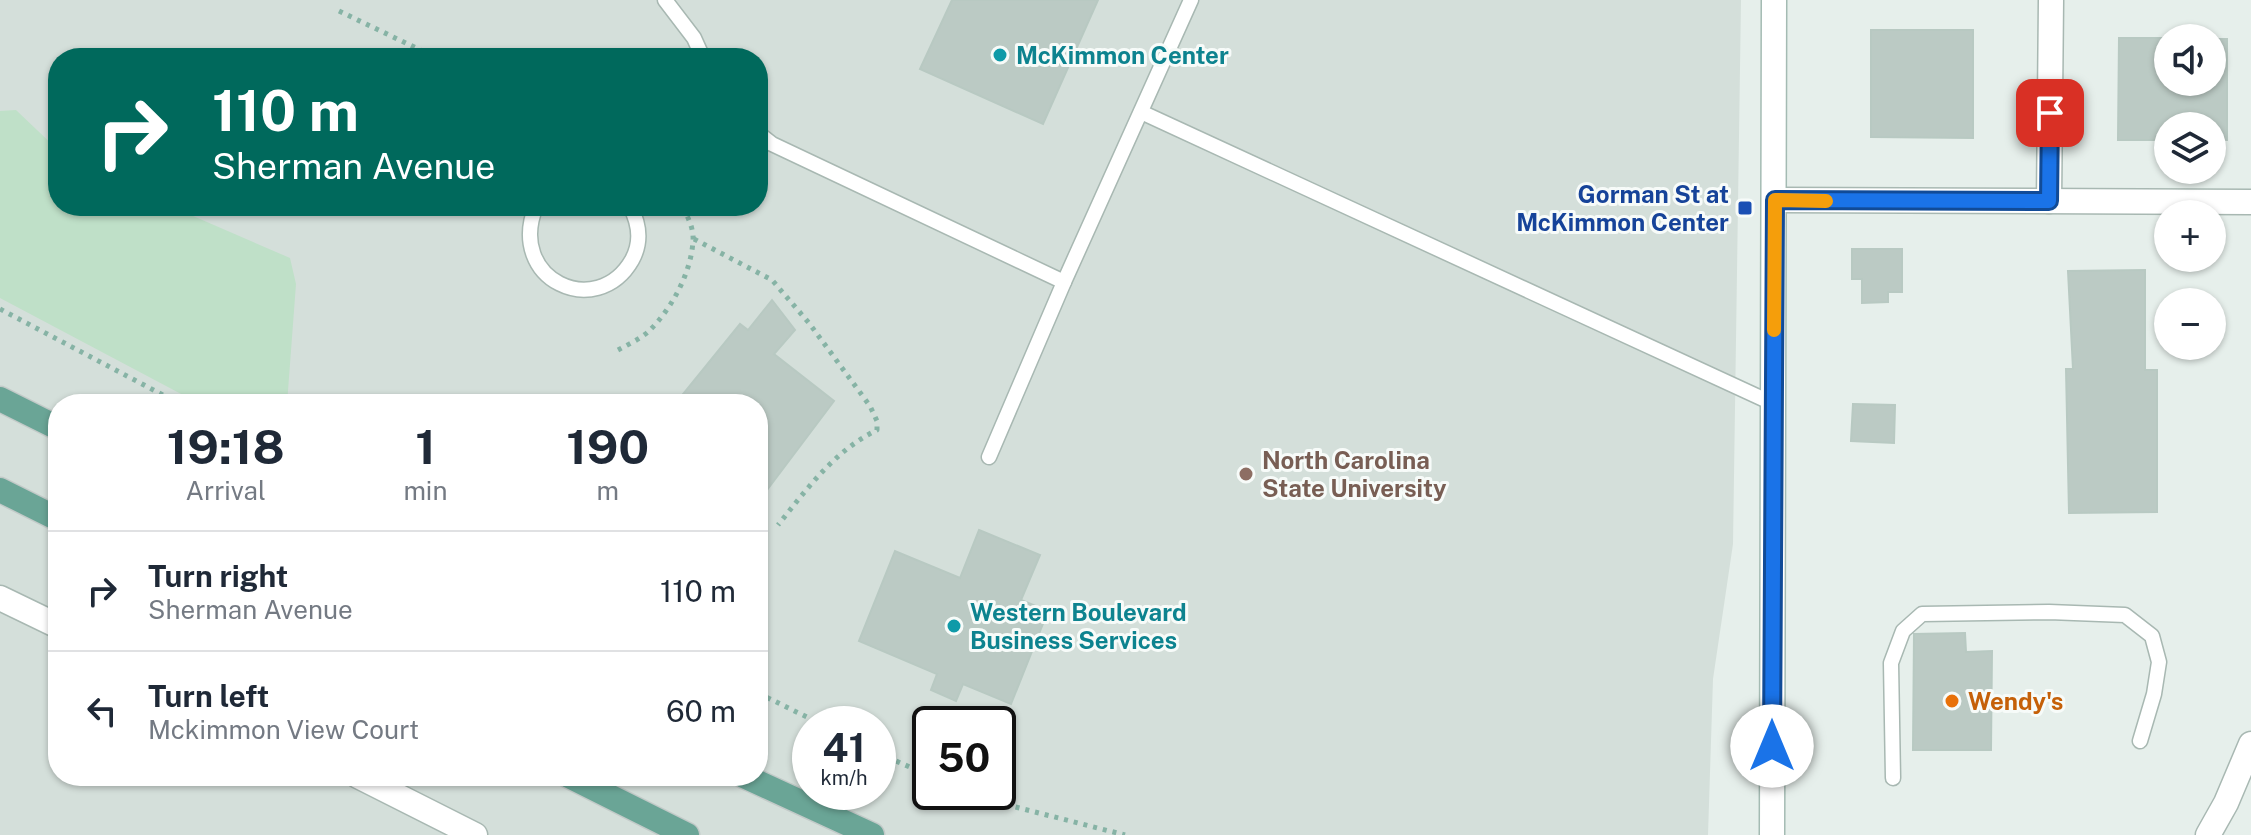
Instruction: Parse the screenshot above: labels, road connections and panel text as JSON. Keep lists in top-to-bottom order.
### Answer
{
  "places": {
    "other": [
      "McKimmon Center",
      "North Carolina State University",
      "Western Boulevard Business Services",
      "Wendy's"
    ],
    "transit": ["Gorman St at McKimmon Center"]
  },
  "page": {
    "map_buttons": ["+", "−"],
    "turn": ["110 m", "Sherman Avenue"],
    "eta": [
      "19:18",
      "Arrival",
      "1",
      "min",
      "190",
      "m"
    ],
    "list": [
      {
        "name": "Turn right",
        "note": "Sherman Avenue",
        "value": "110 m"
      },
      {
        "name": "Turn left",
        "note": "Mckimmon View Court",
        "value": "60 m"
      }
    ],
    "speed": "41 km/h",
    "limit": "50"
  }
}
